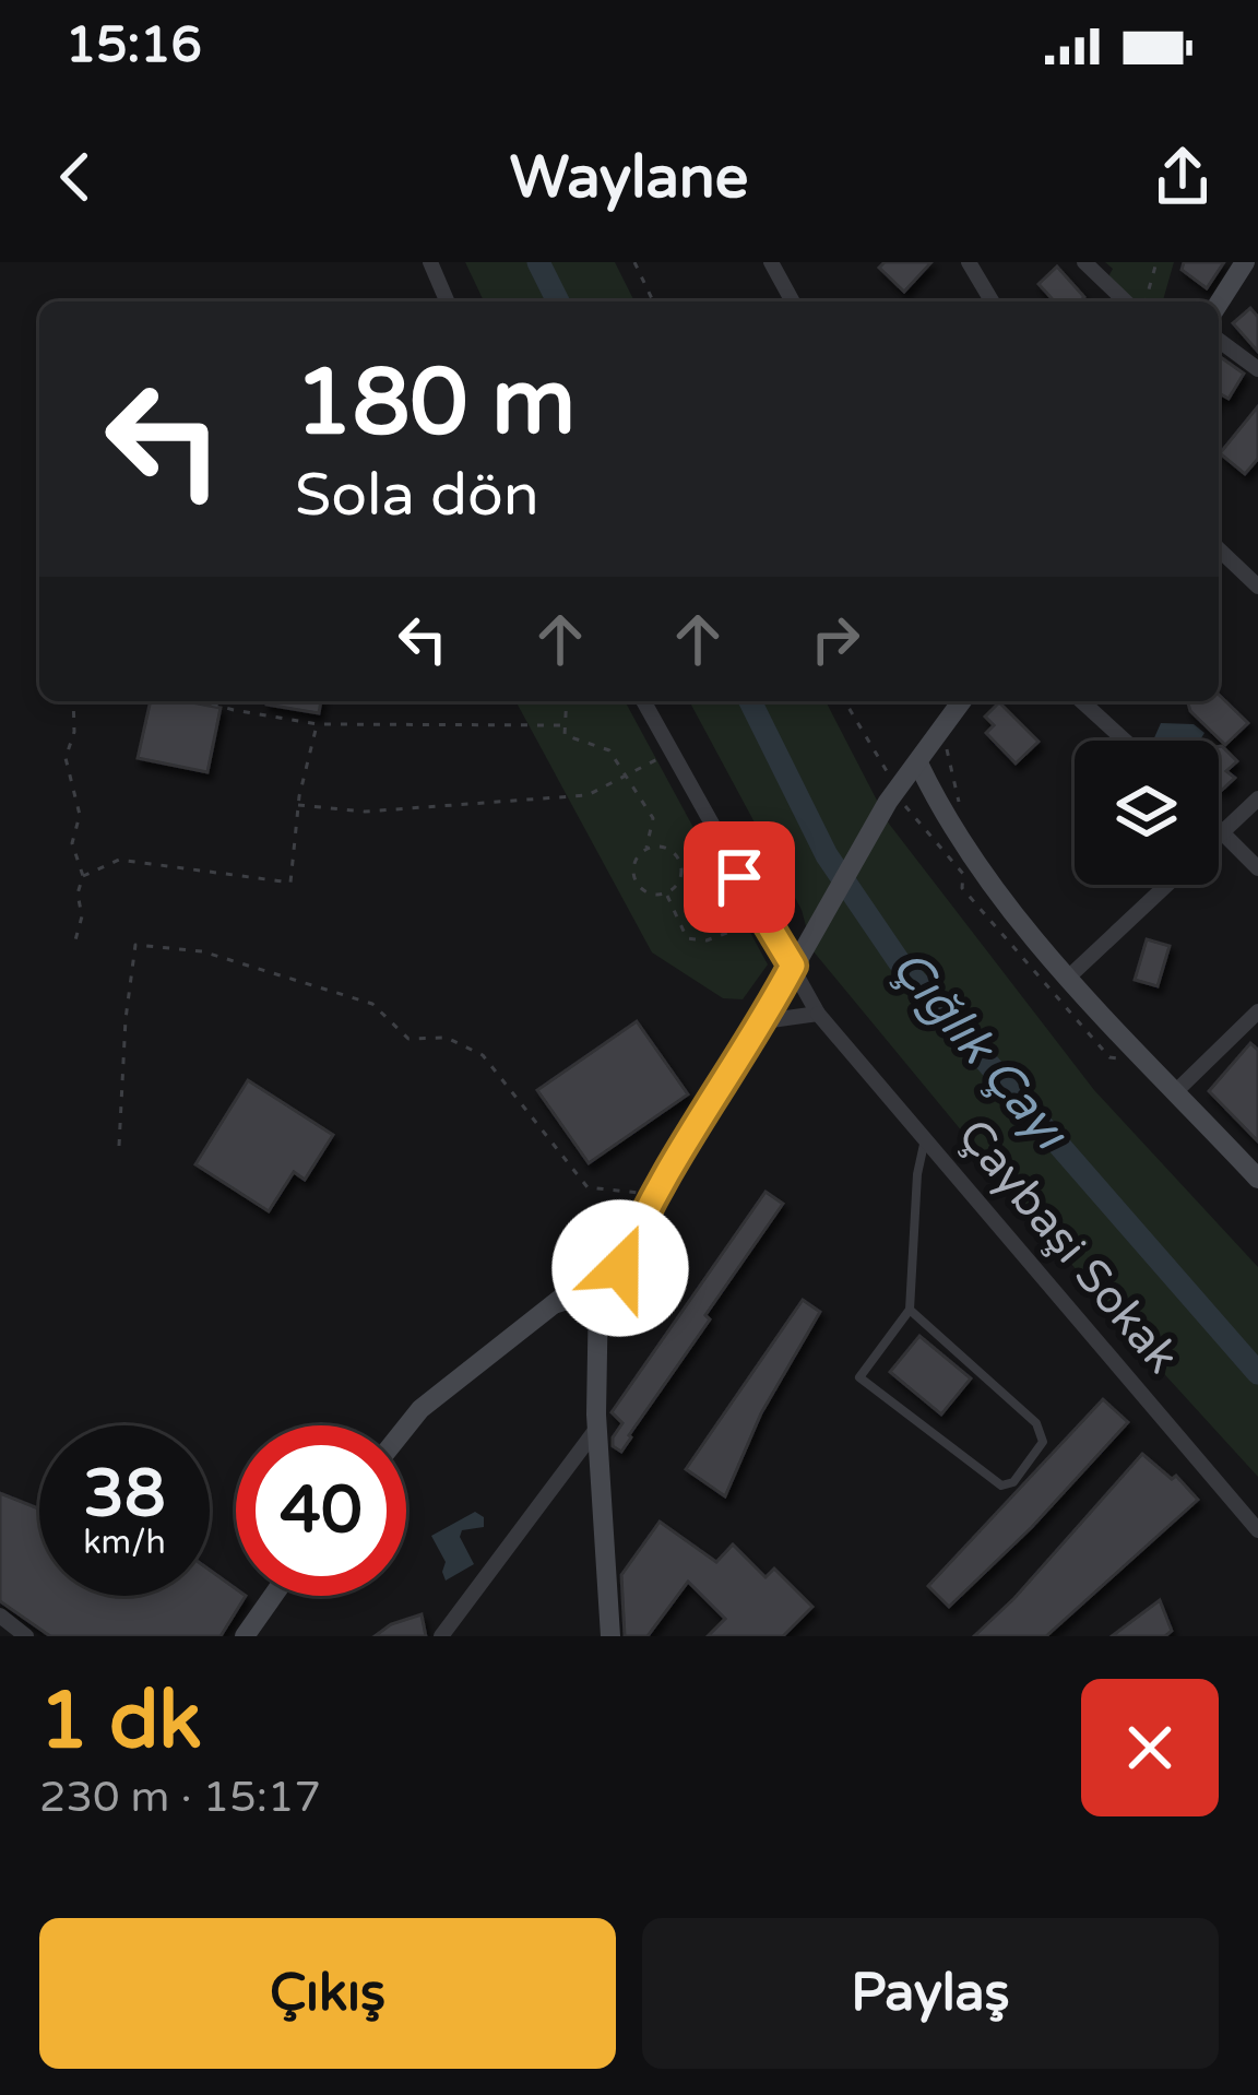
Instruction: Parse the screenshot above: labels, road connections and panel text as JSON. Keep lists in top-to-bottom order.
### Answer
{
  "streets": {
    "street": ["Çaybaşi Sokak"]
  },
  "water": ["Çığlık Çayı"],
  "page": {
    "status": "15:16",
    "header": "Waylane",
    "turn": ["180 m", "Sola dön"],
    "speed": "38 km/h",
    "limit": "40",
    "heading": ["1 dk", "230 m · 15:17"],
    "buttons": ["Çıkış", "Paylaş"]
  }
}
